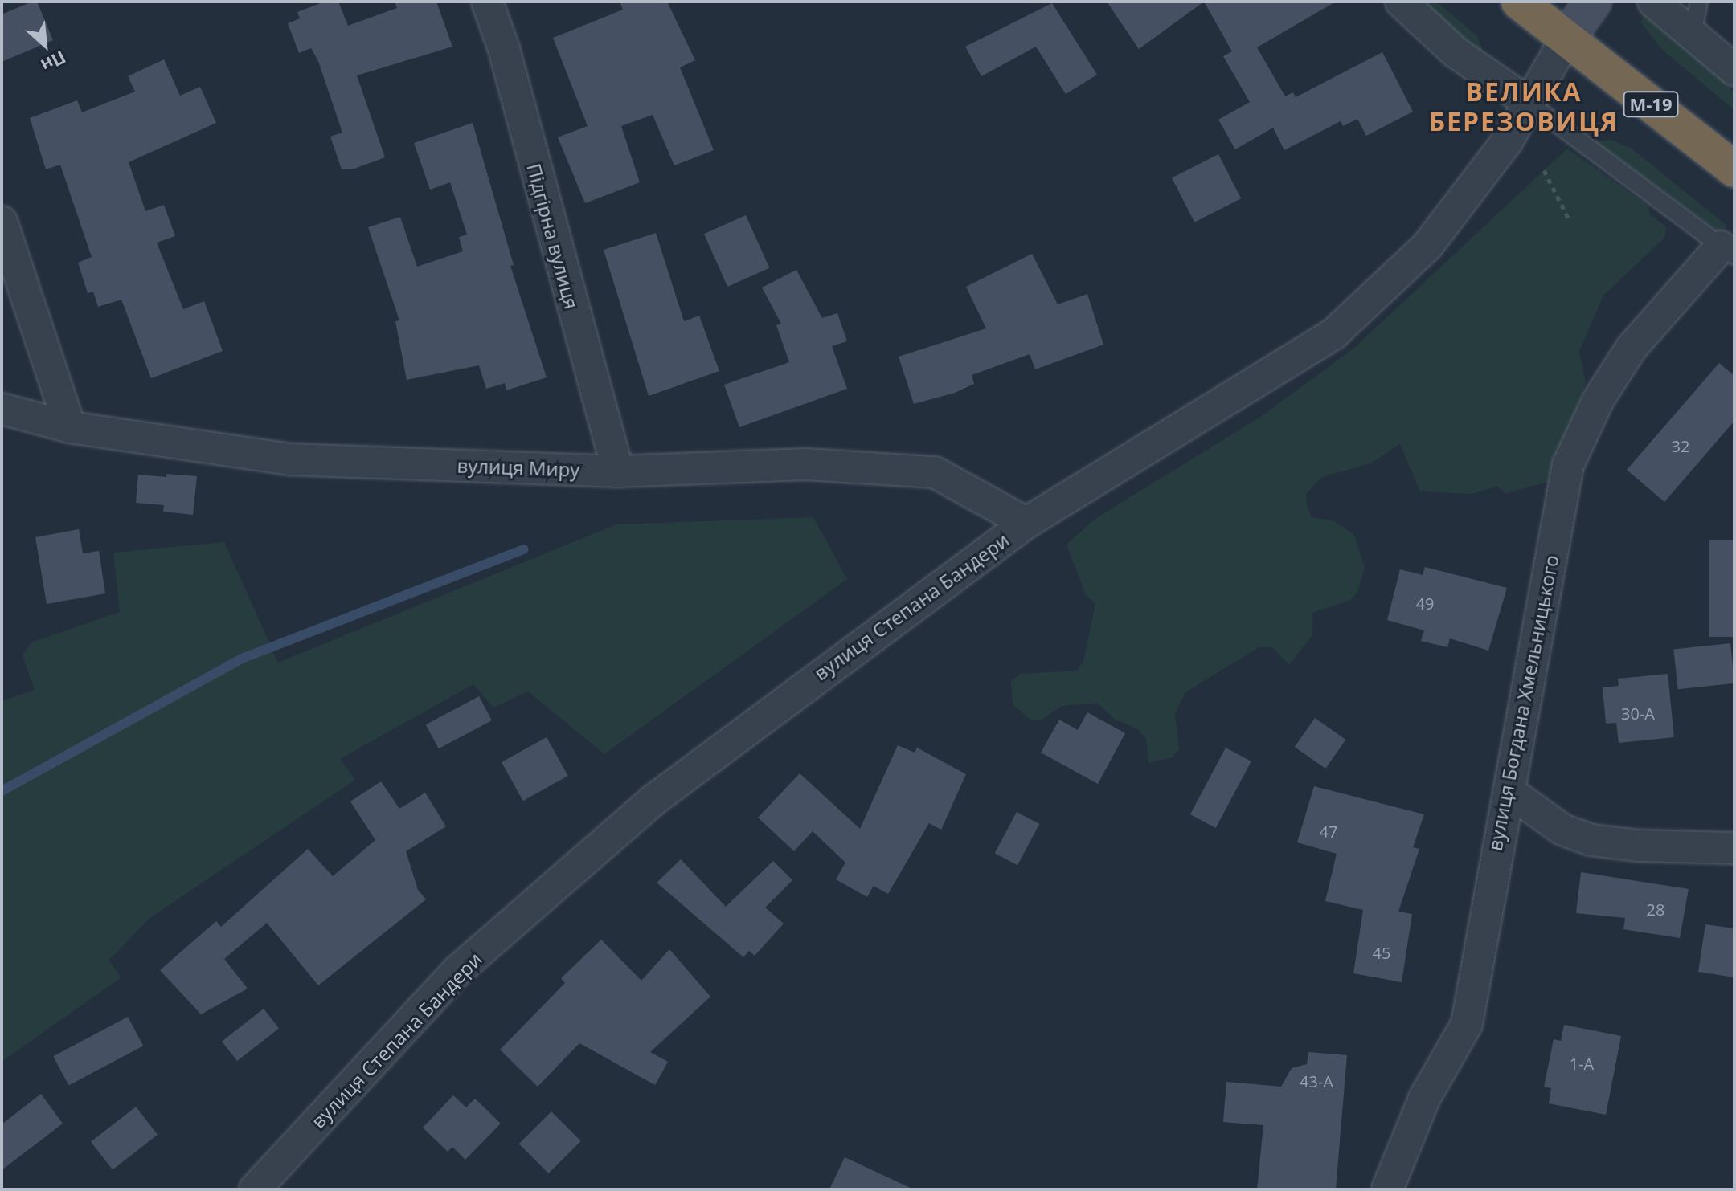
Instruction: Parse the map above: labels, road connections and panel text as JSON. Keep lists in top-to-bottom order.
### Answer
{
  "streets": {
    "highway": ["М-19"],
    "street": [
      "Підгірна вулиця",
      "вулиця Миру",
      "вулиця Степана Бандери",
      "вулиця Богдана Хмельницького"
    ]
  },
  "crossings": [
    ["М-19", "вулиця Степана Бандери"],
    ["Підгірна вулиця", "вулиця Миру"],
    ["вулиця Миру", "вулиця Степана Бандери"]
  ],
  "districts": ["ВЕЛИКА БЕРЕЗОВИЦЯ"],
  "house_numbers": [
    "32",
    "49",
    "30-А",
    "47",
    "28",
    "45",
    "1-А",
    "43-А"
  ],
  "north": "bottom right"
}
